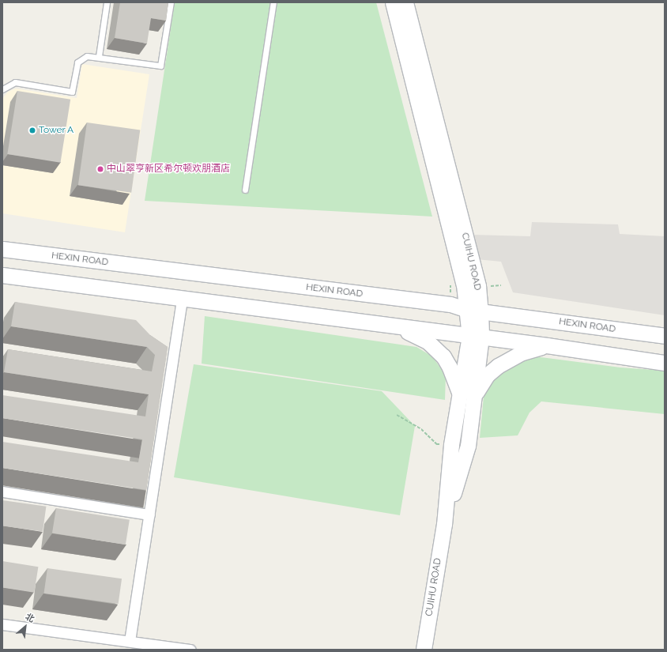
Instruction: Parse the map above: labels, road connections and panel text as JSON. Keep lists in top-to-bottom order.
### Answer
{
  "streets": {
    "street": ["HEXIN ROAD", "CUIHU ROAD"]
  },
  "crossings": [
    ["HEXIN ROAD", "CUIHU ROAD"]
  ],
  "places": ["Tower A", "中山翠亨新区希尔顿欢朋酒店"],
  "north": "top right"
}
